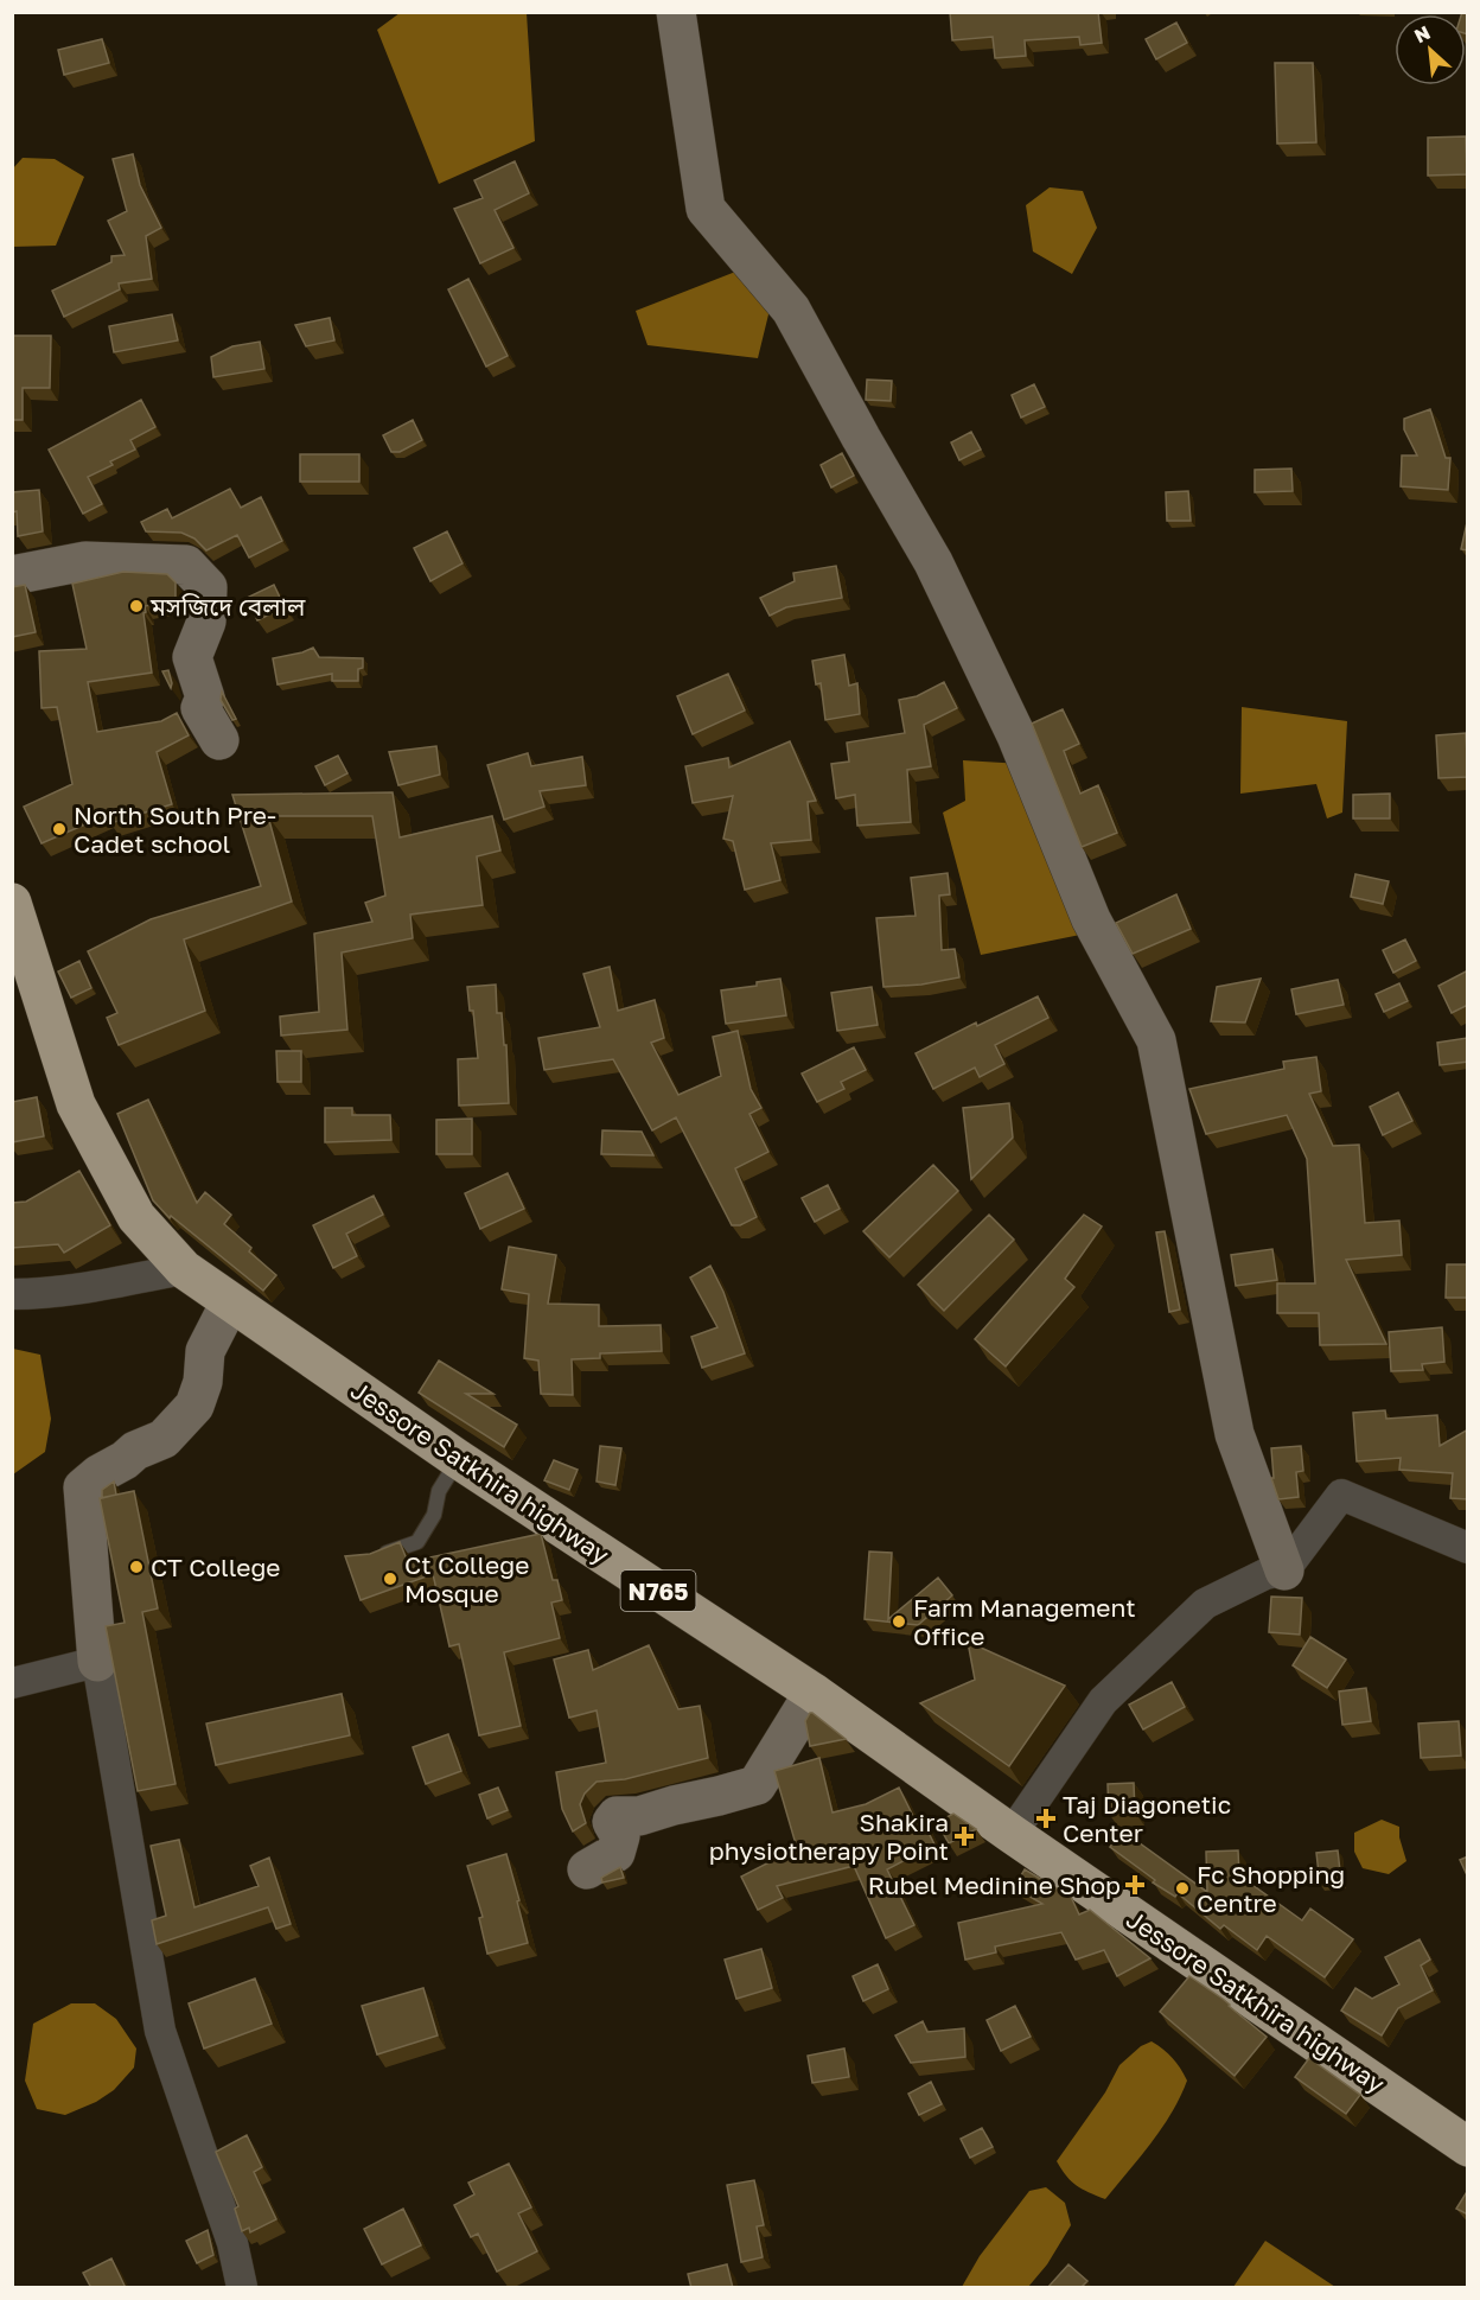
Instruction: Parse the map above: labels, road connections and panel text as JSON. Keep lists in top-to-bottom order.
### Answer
{
  "streets": {
    "highway": ["Jessore Satkhira highway", "N765"]
  },
  "places": {
    "other": [
      "মসজিদে বেলাল",
      "North South Pre- Cadet school",
      "CT College",
      "Ct College Mosque",
      "Farm Management Office",
      "Fc Shopping Centre"
    ],
    "health": ["Taj Diagonetic Center", "Shakira physiotherapy Point", "Rubel Medinine Shop"]
  },
  "north": "top left"
}
